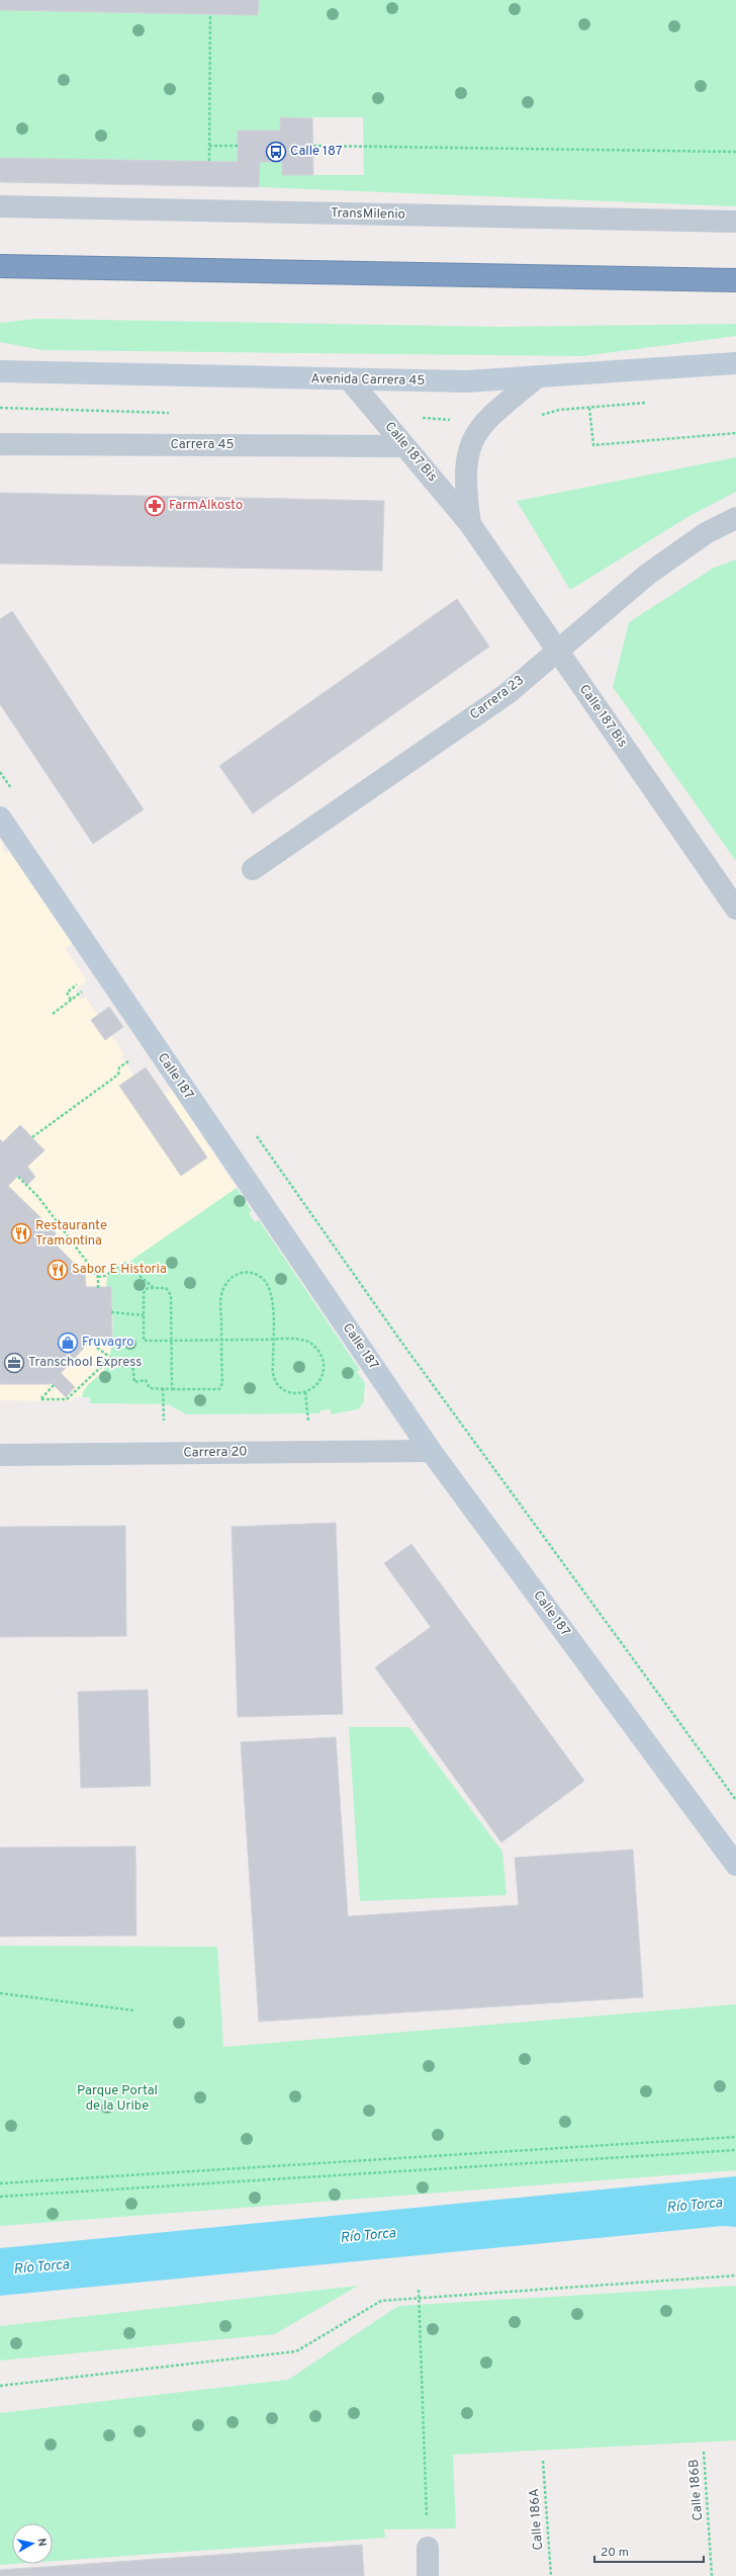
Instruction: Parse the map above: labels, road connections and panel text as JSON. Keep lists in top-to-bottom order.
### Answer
{
  "streets": {
    "street": [
      "TransMilenio",
      "Avenida Carrera 45",
      "Carrera 45",
      "Calle 187 Bis",
      "Carrera 23",
      "Calle 187",
      "Carrera 20"
    ],
    "path": ["Calle 186B", "Calle 186A"]
  },
  "crossings": [
    ["Avenida Carrera 45", "Calle 187 Bis"],
    ["Carrera 45", "Calle 187 Bis"],
    ["Calle 187 Bis", "Carrera 23"],
    ["Calle 187", "Carrera 20"]
  ],
  "water": ["Río Torca"],
  "parks": ["Parque Portal de la Uribe"],
  "places": {
    "bus stop": ["Calle 187"],
    "pharmacy": ["FarmAlkosto"],
    "restaurant": ["Restaurante Tramontina", "Sabor E Historia"],
    "shop": ["Fruvagro"],
    "office": ["Transchool Express"]
  },
  "scale_bar": "20 m",
  "north": "right"
}
